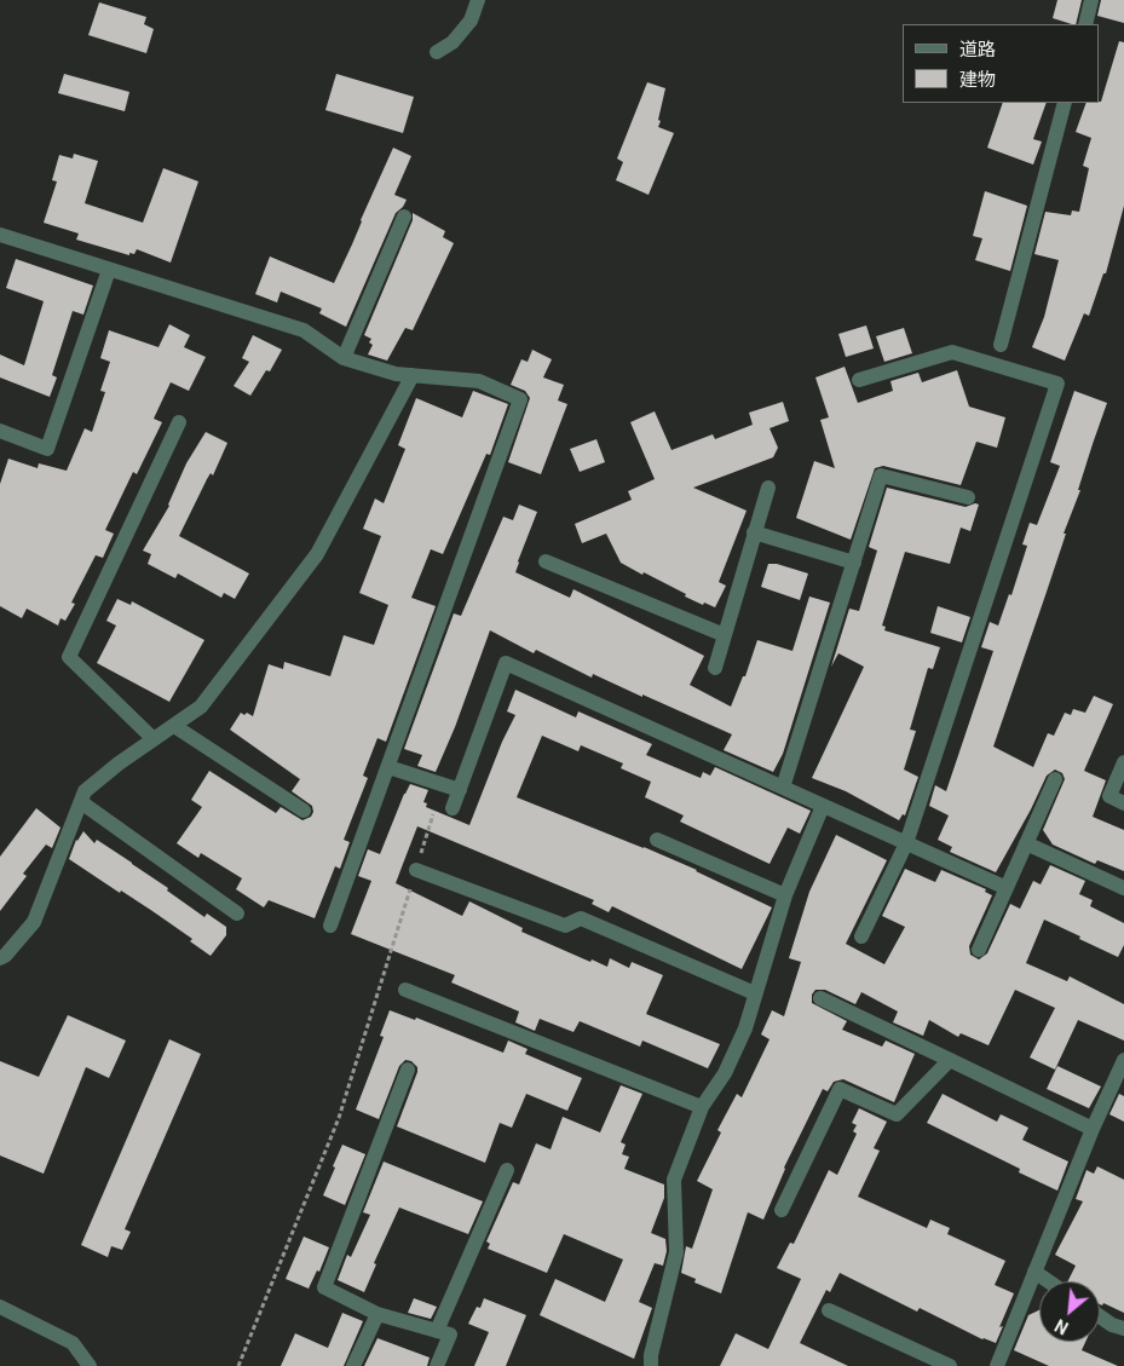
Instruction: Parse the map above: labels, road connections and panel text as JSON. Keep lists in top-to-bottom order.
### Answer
{
  "legend": ["道路", "建物"],
  "north": "bottom left"
}
